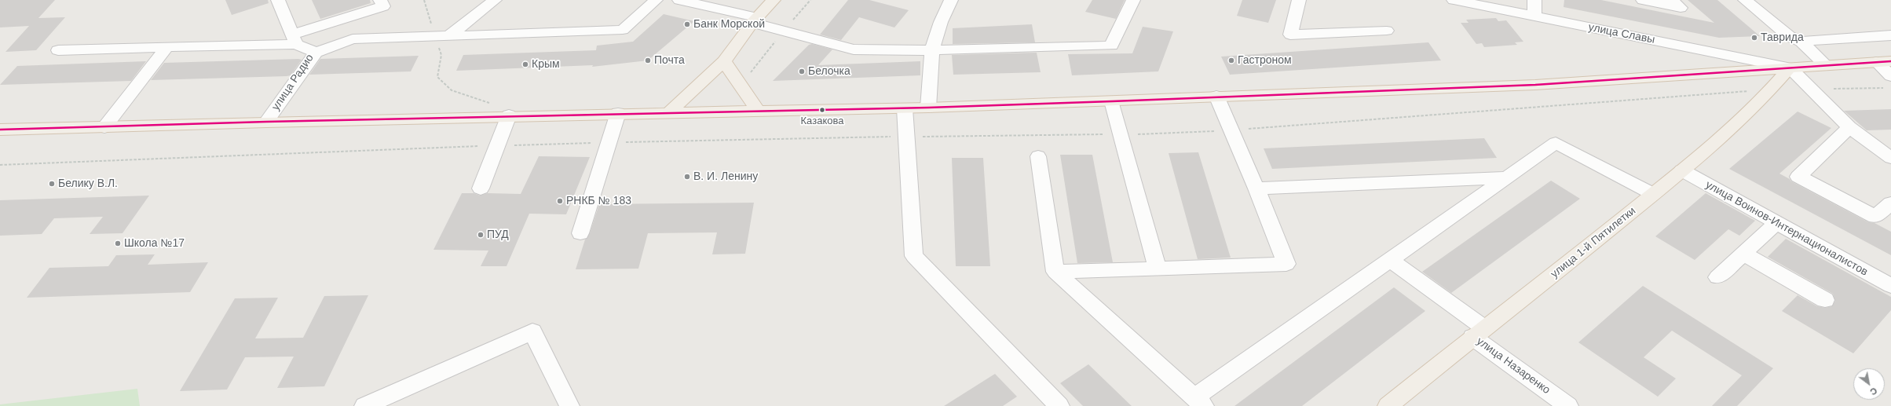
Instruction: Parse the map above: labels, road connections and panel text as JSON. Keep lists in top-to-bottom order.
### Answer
{
  "streets": {
    "main road": ["улица 1-й Пятилетки"],
    "street": [
      "улица Славы",
      "улица Радио",
      "улица Воинов-Интернационалистов",
      "улица Назаренко"
    ]
  },
  "crossings": [
    ["улица Славы", "улица 1-й Пятилетки"],
    ["улица Воинов-Интернационалистов", "улица 1-й Пятилетки"],
    ["улица 1-й Пятилетки", "улица Назаренко"]
  ],
  "places": [
    "Банк Морской",
    "Таврида",
    "Почта",
    "Гастроном",
    "Крым",
    "Белочка",
    "Казакова",
    "В. И. Ленину",
    "Белику В.Л.",
    "РНКБ № 183",
    "ПУД",
    "Школа №17"
  ],
  "north": "bottom right"
}
